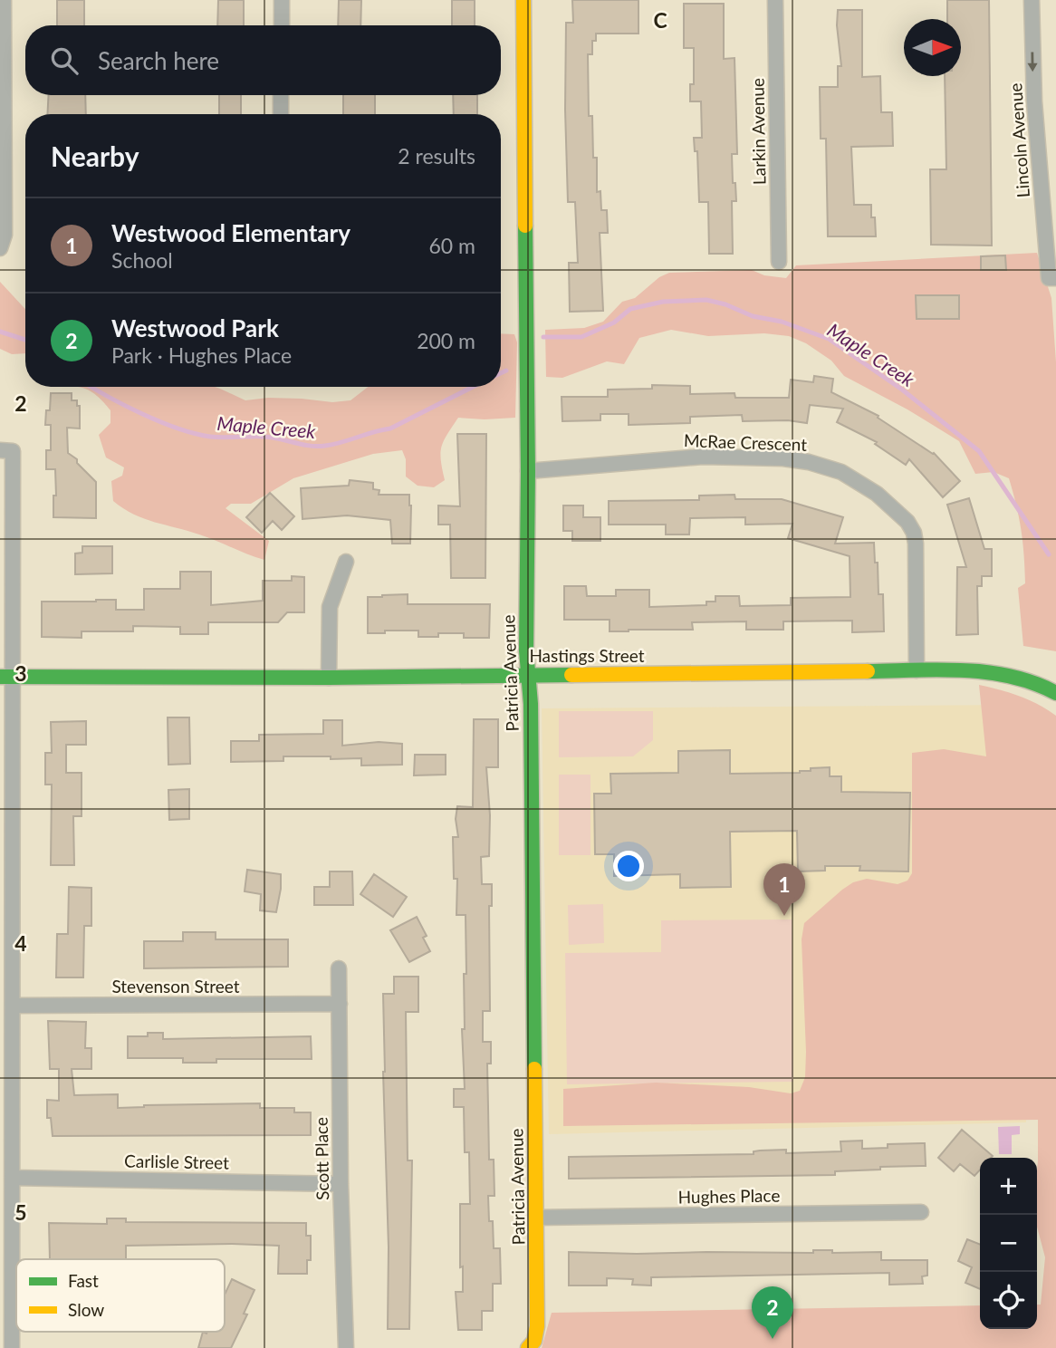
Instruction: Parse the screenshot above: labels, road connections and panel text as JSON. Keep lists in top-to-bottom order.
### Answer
{
  "streets": {
    "street": [
      "Larkin Avenue",
      "Lincoln Avenue",
      "McRae Crescent",
      "Hastings Street",
      "Patricia Avenue",
      "Stevenson Street",
      "Scott Place",
      "Carlisle Street",
      "Hughes Place"
    ]
  },
  "crossings": [
    ["McRae Crescent", "Hastings Street"],
    ["McRae Crescent", "Patricia Avenue"],
    ["Hastings Street", "Patricia Avenue"],
    ["Patricia Avenue", "Hughes Place"],
    ["Stevenson Street", "Scott Place"],
    ["Scott Place", "Carlisle Street"]
  ],
  "one_way": ["Lincoln Avenue"],
  "water": ["Maple Creek"],
  "legend": ["Fast", "Slow"],
  "north": "right",
  "page": {
    "search": "Search here",
    "heading": ["Nearby", "2 results"],
    "list": [
      {
        "mark": "1",
        "name": "Westwood Elementary",
        "note": "School",
        "value": "60 m"
      },
      {
        "mark": "2",
        "name": "Westwood Park",
        "note": "Park · Hughes Place",
        "value": "200 m"
      }
    ],
    "pins": ["1", "2"],
    "map_buttons": ["+", "−"]
  },
  "grid": {
    "columns": ["C"],
    "rows": [
      "2",
      "3",
      "4",
      "5"
    ]
  }
}
